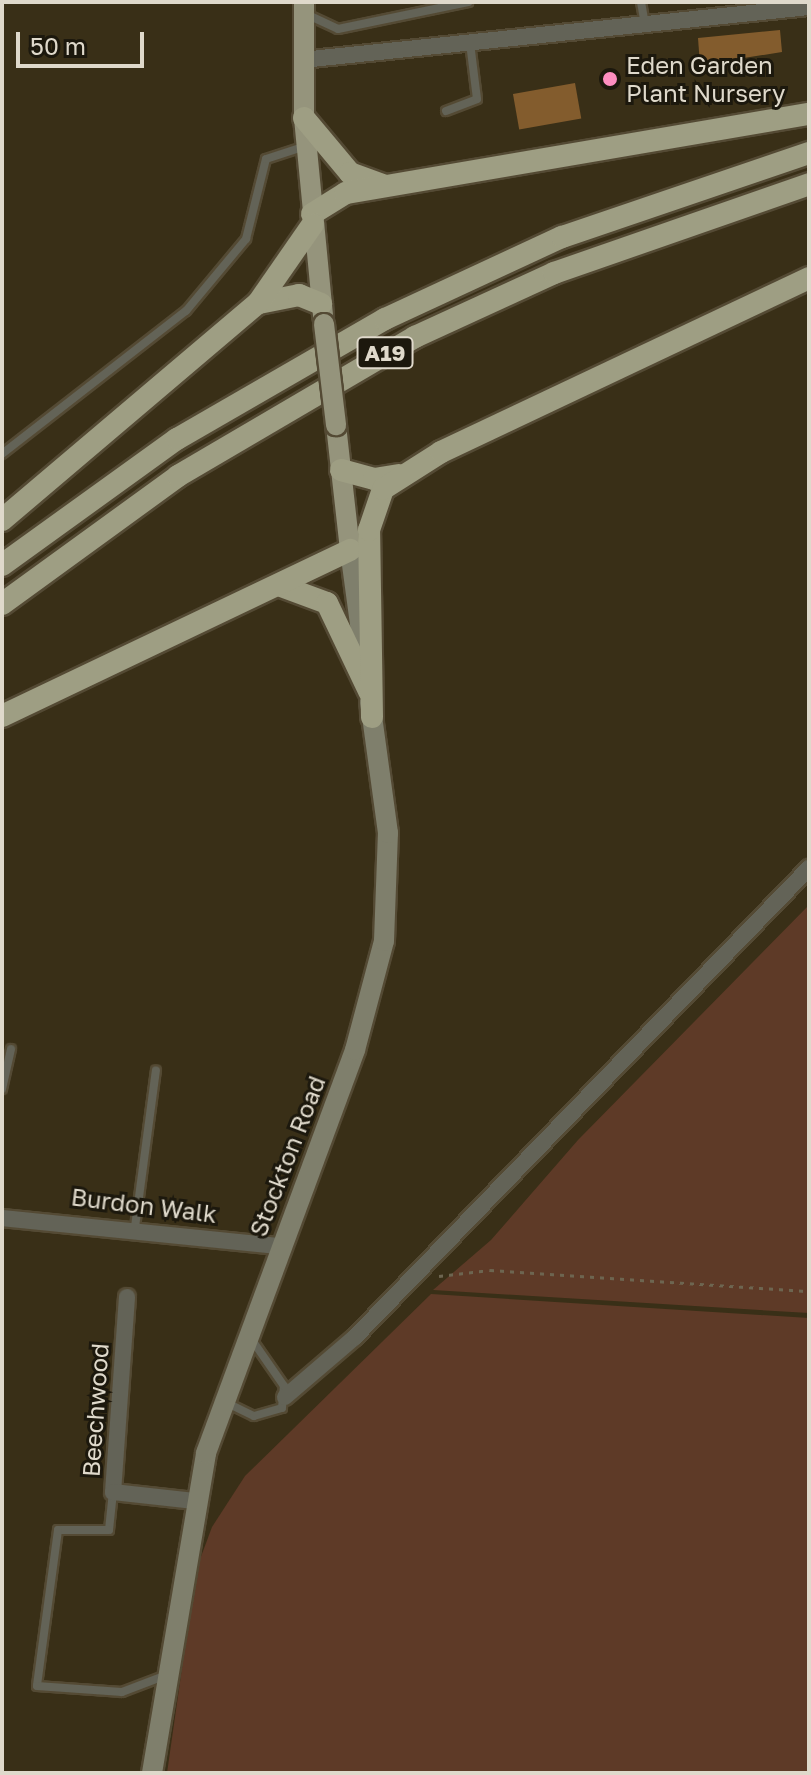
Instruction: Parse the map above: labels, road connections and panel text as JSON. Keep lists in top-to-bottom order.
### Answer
{
  "streets": {
    "highway": ["A19"],
    "main road": ["Stockton Road"],
    "street": ["Burdon Walk", "Beechwood"]
  },
  "crossings": [
    ["Stockton Road", "Burdon Walk"],
    ["Stockton Road", "Beechwood"]
  ],
  "places": ["Eden Garden Plant Nursery"],
  "scale_bar": "50 m"
}
